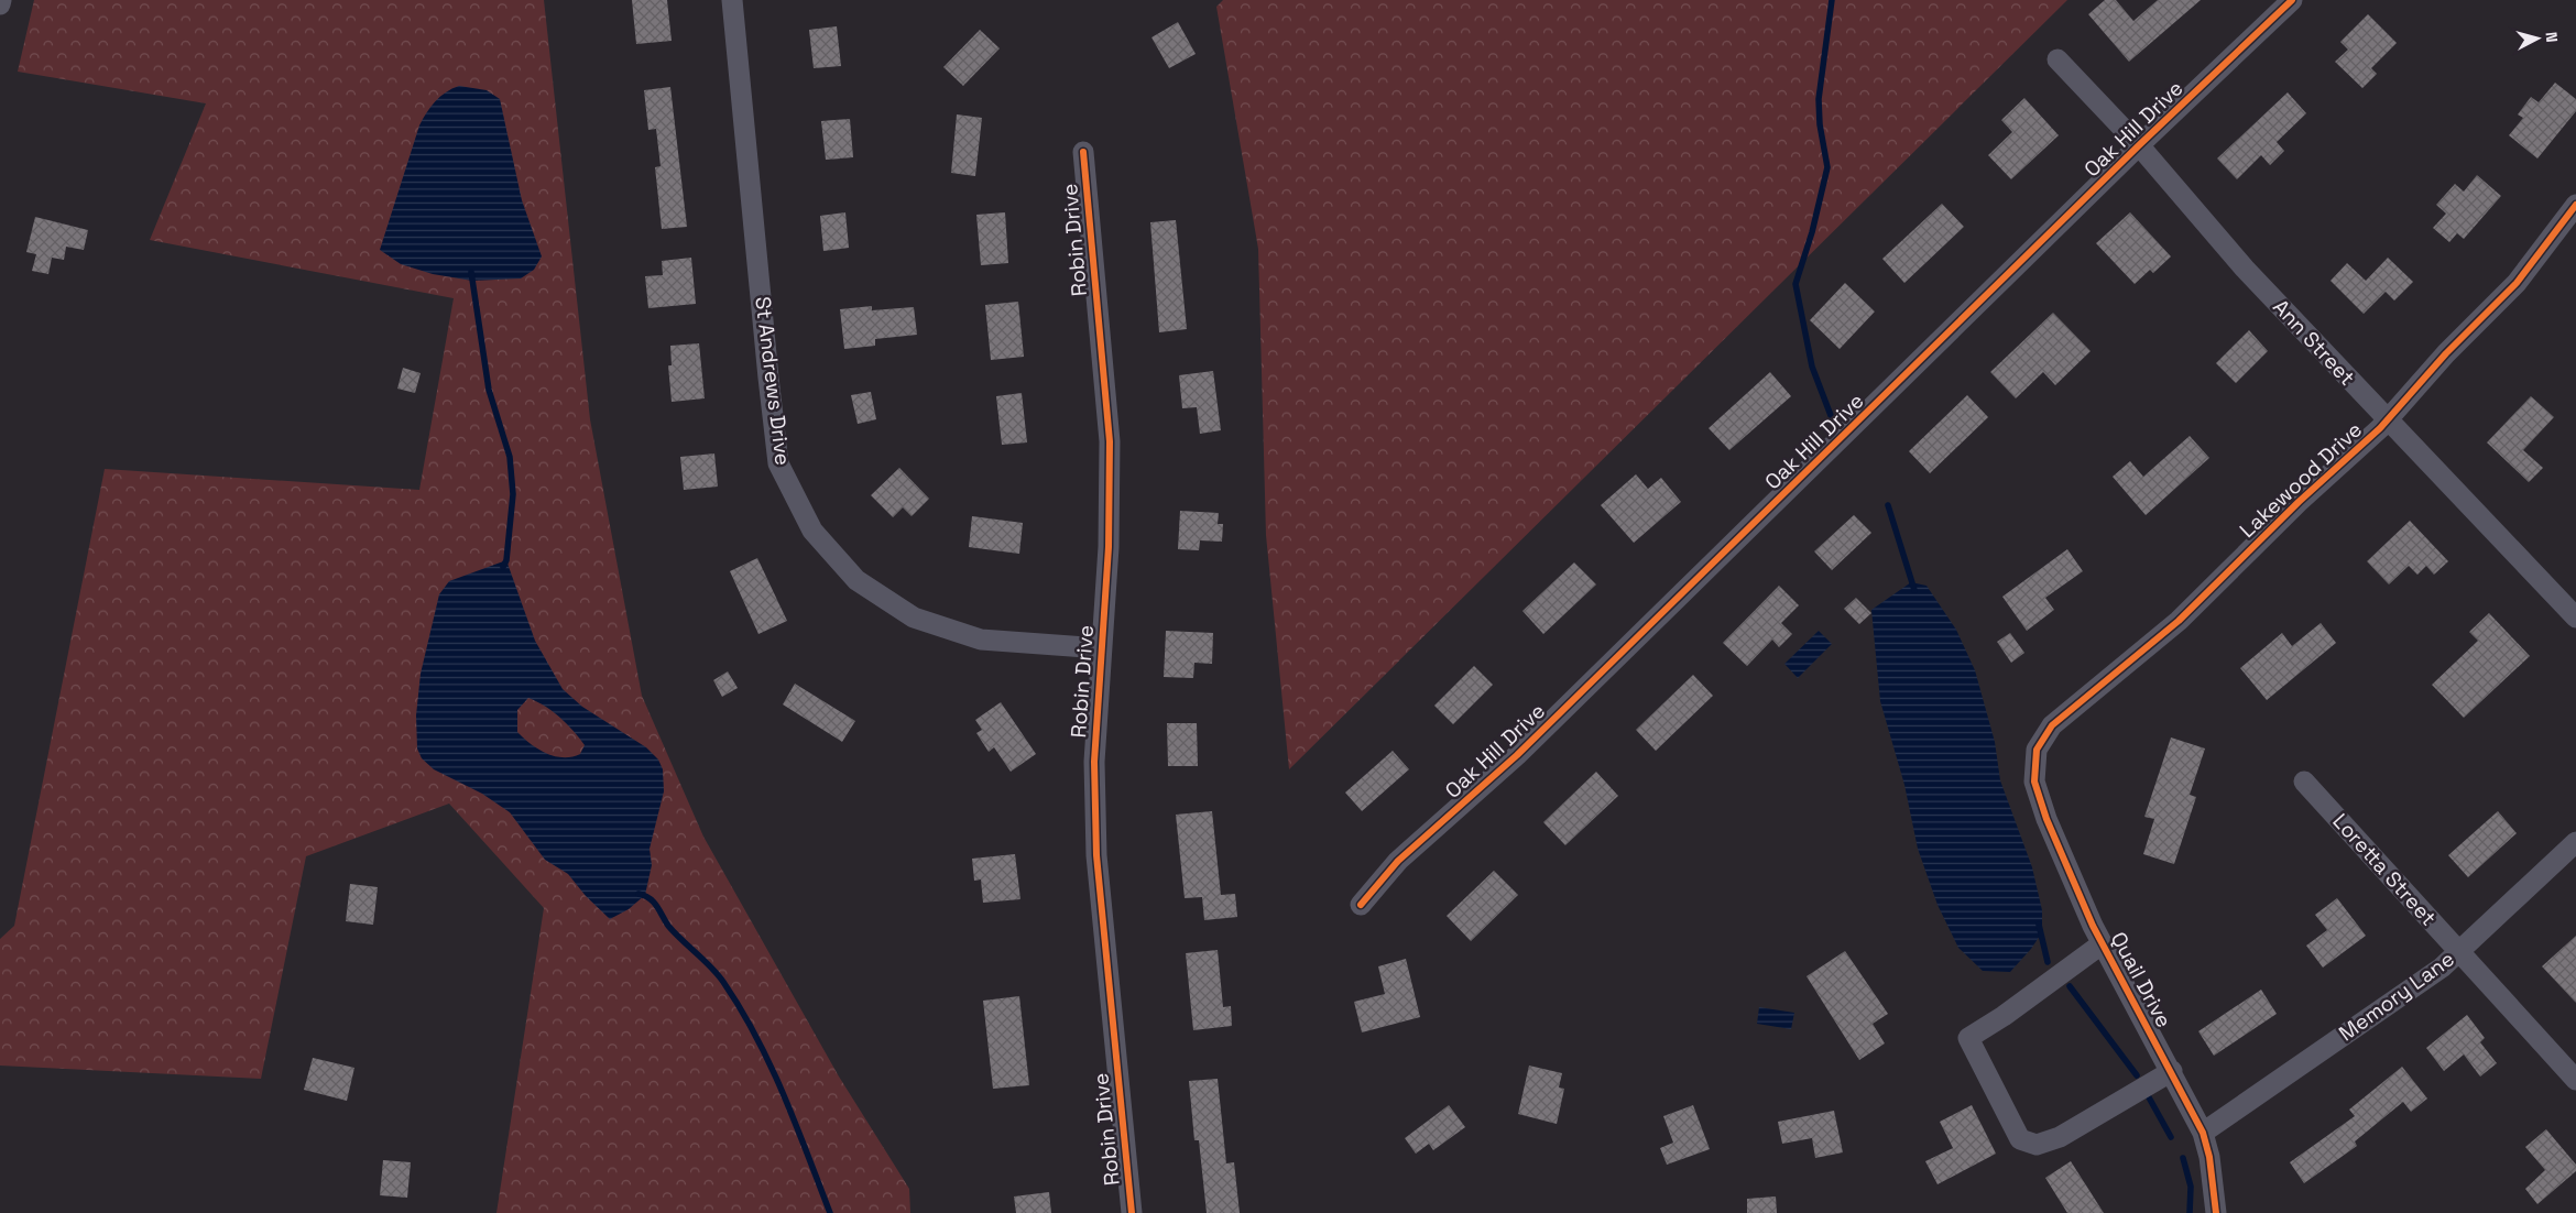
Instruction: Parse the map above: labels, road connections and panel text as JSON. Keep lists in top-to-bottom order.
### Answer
{
  "streets": {
    "street": [
      "Oak Hill Drive",
      "Robin Drive",
      "Ann Street",
      "St Andrews Drive",
      "Lakewood Drive",
      "Loretta Street",
      "Quail Drive",
      "Memory Lane"
    ]
  },
  "crossings": [
    ["Oak Hill Drive", "Ann Street"],
    ["Robin Drive", "St Andrews Drive"],
    ["Ann Street", "Lakewood Drive"],
    ["Lakewood Drive", "Quail Drive"],
    ["Loretta Street", "Memory Lane"],
    ["Quail Drive", "Memory Lane"]
  ],
  "north": "right"
}
